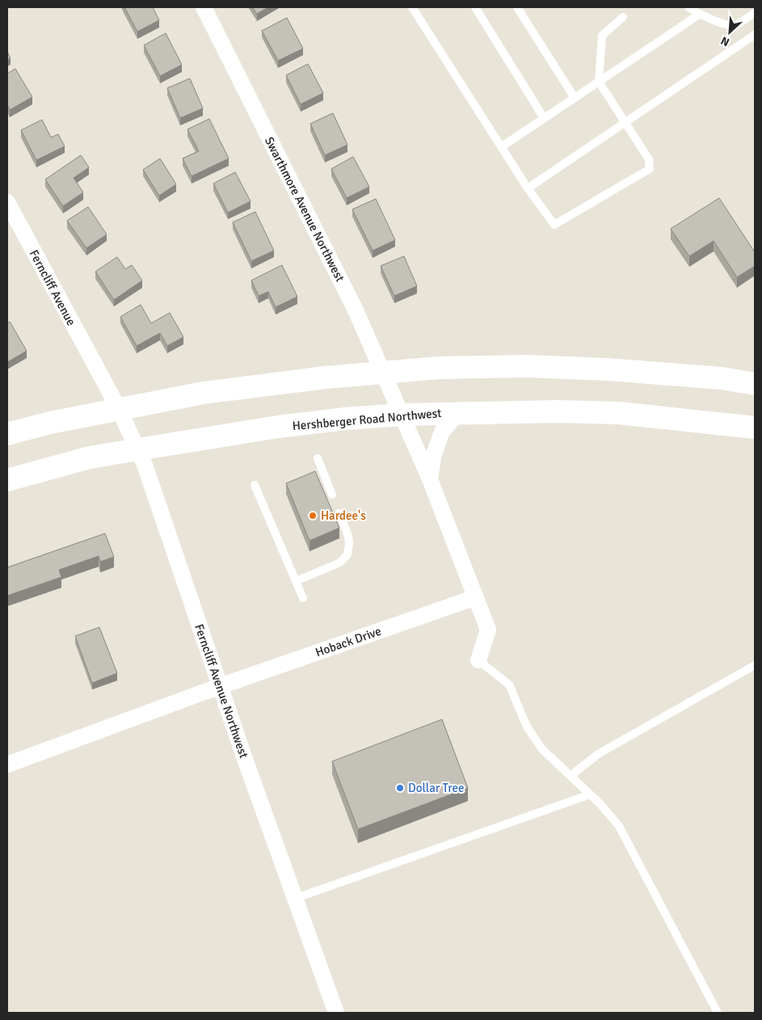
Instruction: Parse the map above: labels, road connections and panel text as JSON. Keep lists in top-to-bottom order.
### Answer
{
  "streets": {
    "main road": ["Hershberger Road Northwest"],
    "street": [
      "Swarthmore Avenue Northwest",
      "Ferncliff Avenue",
      "Hoback Drive",
      "Ferncliff Avenue Northwest"
    ]
  },
  "crossings": [
    ["Swarthmore Avenue Northwest", "Hershberger Road Northwest"],
    ["Swarthmore Avenue Northwest", "Hoback Drive"],
    ["Ferncliff Avenue", "Ferncliff Avenue Northwest"],
    ["Hershberger Road Northwest", "Ferncliff Avenue Northwest"],
    ["Hoback Drive", "Ferncliff Avenue Northwest"]
  ],
  "places": ["Hardee's", "Dollar Tree"],
  "north": "bottom left"
}
